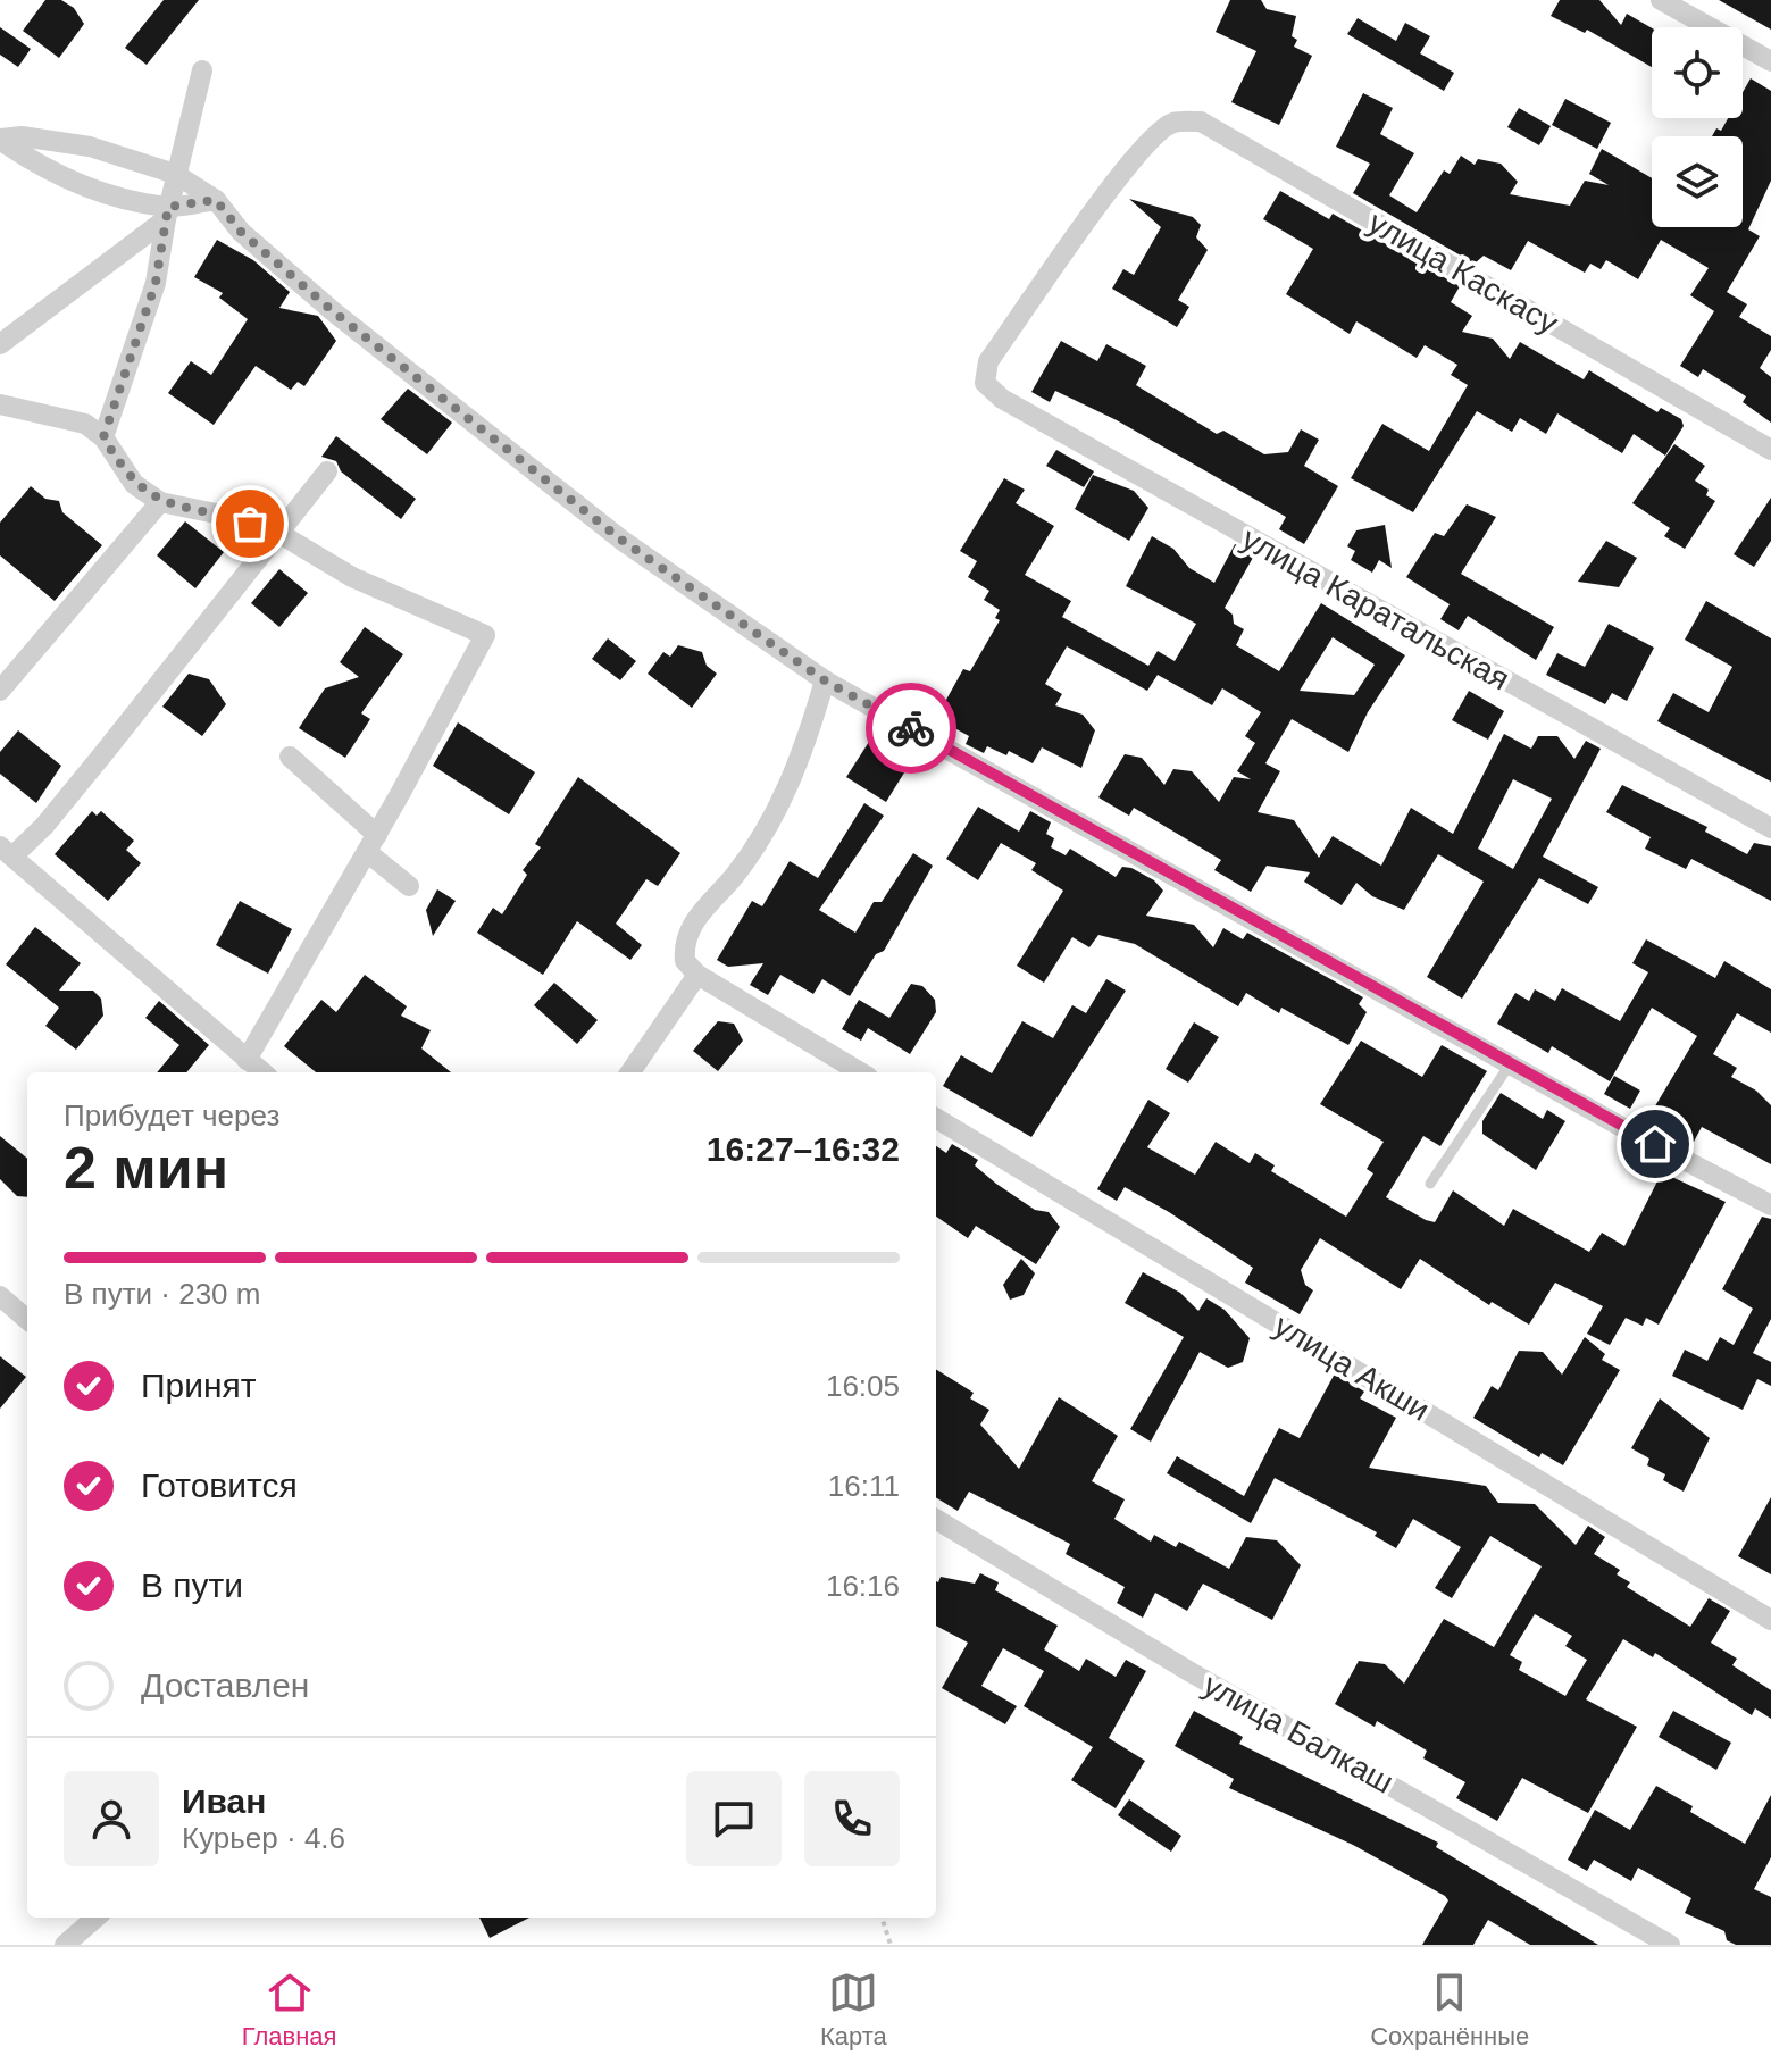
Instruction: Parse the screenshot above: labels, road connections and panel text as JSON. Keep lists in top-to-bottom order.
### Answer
{
  "streets": {
    "street": [
      "улица Каскасу",
      "улица Каратальская",
      "улица Акши",
      "улица Балкаш"
    ]
  },
  "crossings": [
    ["улица Каскасу", "улица Каратальская"]
  ],
  "page": {
    "heading": ["2 мин", "Прибудет через", "16:27–16:32"],
    "panel": ["Иван", "Курьер · 4.6"],
    "bar": "В пути · 230 m",
    "list": [
      ["Принят", "16:05"],
      ["Готовится", "16:11"],
      ["В пути", "16:16"],
      "Доставлен"
    ],
    "tabs": ["Главная", "Карта", "Сохранённые"]
  }
}
